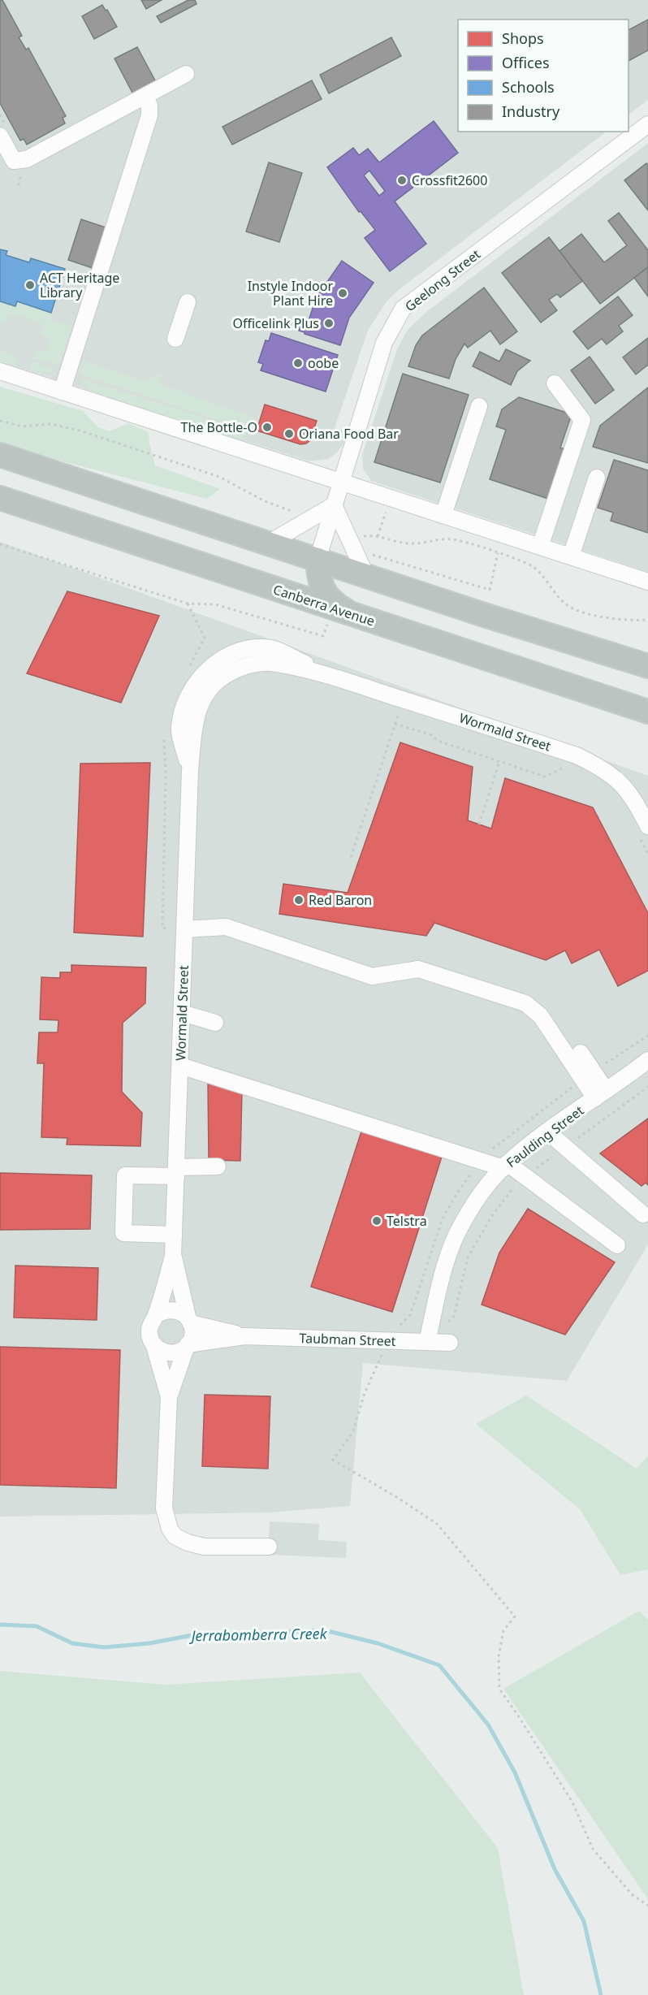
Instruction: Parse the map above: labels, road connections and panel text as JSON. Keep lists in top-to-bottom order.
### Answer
{
  "streets": {
    "highway": ["Canberra Avenue"],
    "street": [
      "Geelong Street",
      "Wormald Street",
      "Faulding Street",
      "Taubman Street"
    ]
  },
  "crossings": [
    ["Wormald Street", "Taubman Street"],
    ["Faulding Street", "Taubman Street"]
  ],
  "water": ["Jerrabomberra Creek"],
  "places": [
    "Crossfit2600",
    "ACT Heritage Library",
    "Instyle Indoor Plant Hire",
    "Officelink Plus",
    "oobe",
    "The Bottle-O",
    "Oriana Food Bar",
    "Red Baron",
    "Telstra"
  ],
  "legend": [
    "Shops",
    "Offices",
    "Schools",
    "Industry"
  ]
}
